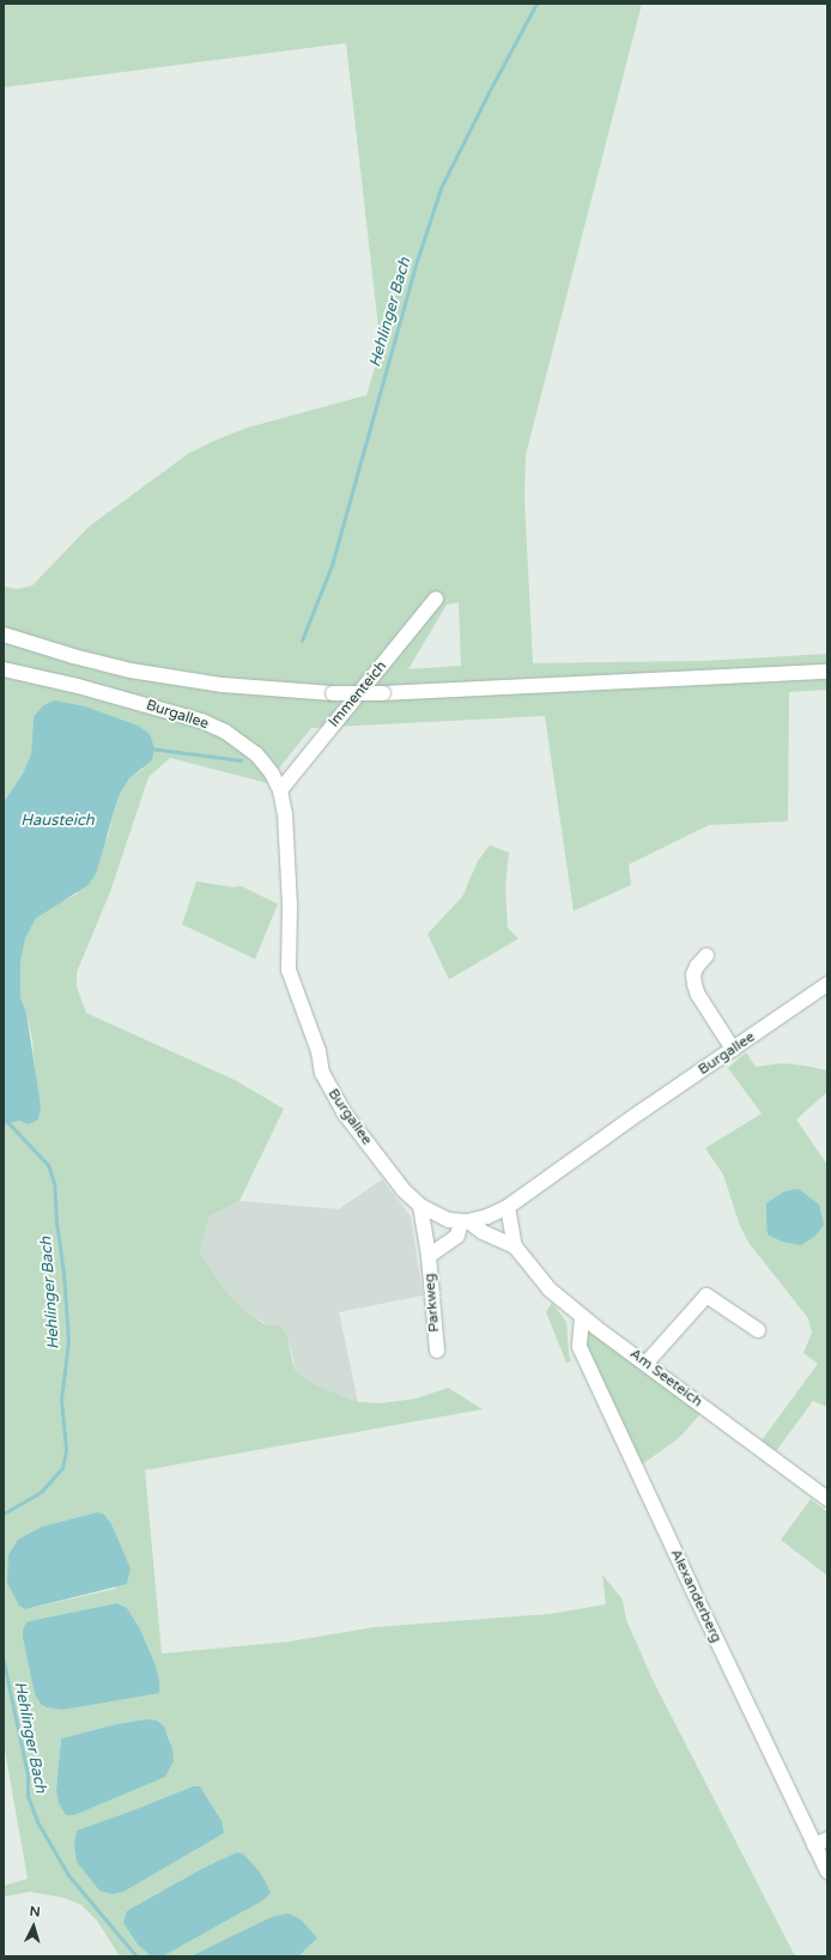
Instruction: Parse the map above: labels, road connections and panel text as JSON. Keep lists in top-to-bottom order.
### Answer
{
  "streets": {
    "street": [
      "Immenteich",
      "Burgallee",
      "Parkweg",
      "Am Seeteich",
      "Alexanderberg"
    ]
  },
  "crossings": [
    ["Immenteich", "Burgallee"],
    ["Burgallee", "Parkweg"],
    ["Burgallee", "Am Seeteich"],
    ["Parkweg", "Am Seeteich"],
    ["Am Seeteich", "Alexanderberg"]
  ],
  "water": ["Hehlinger Bach", "Hausteich"],
  "north": "top"
}
